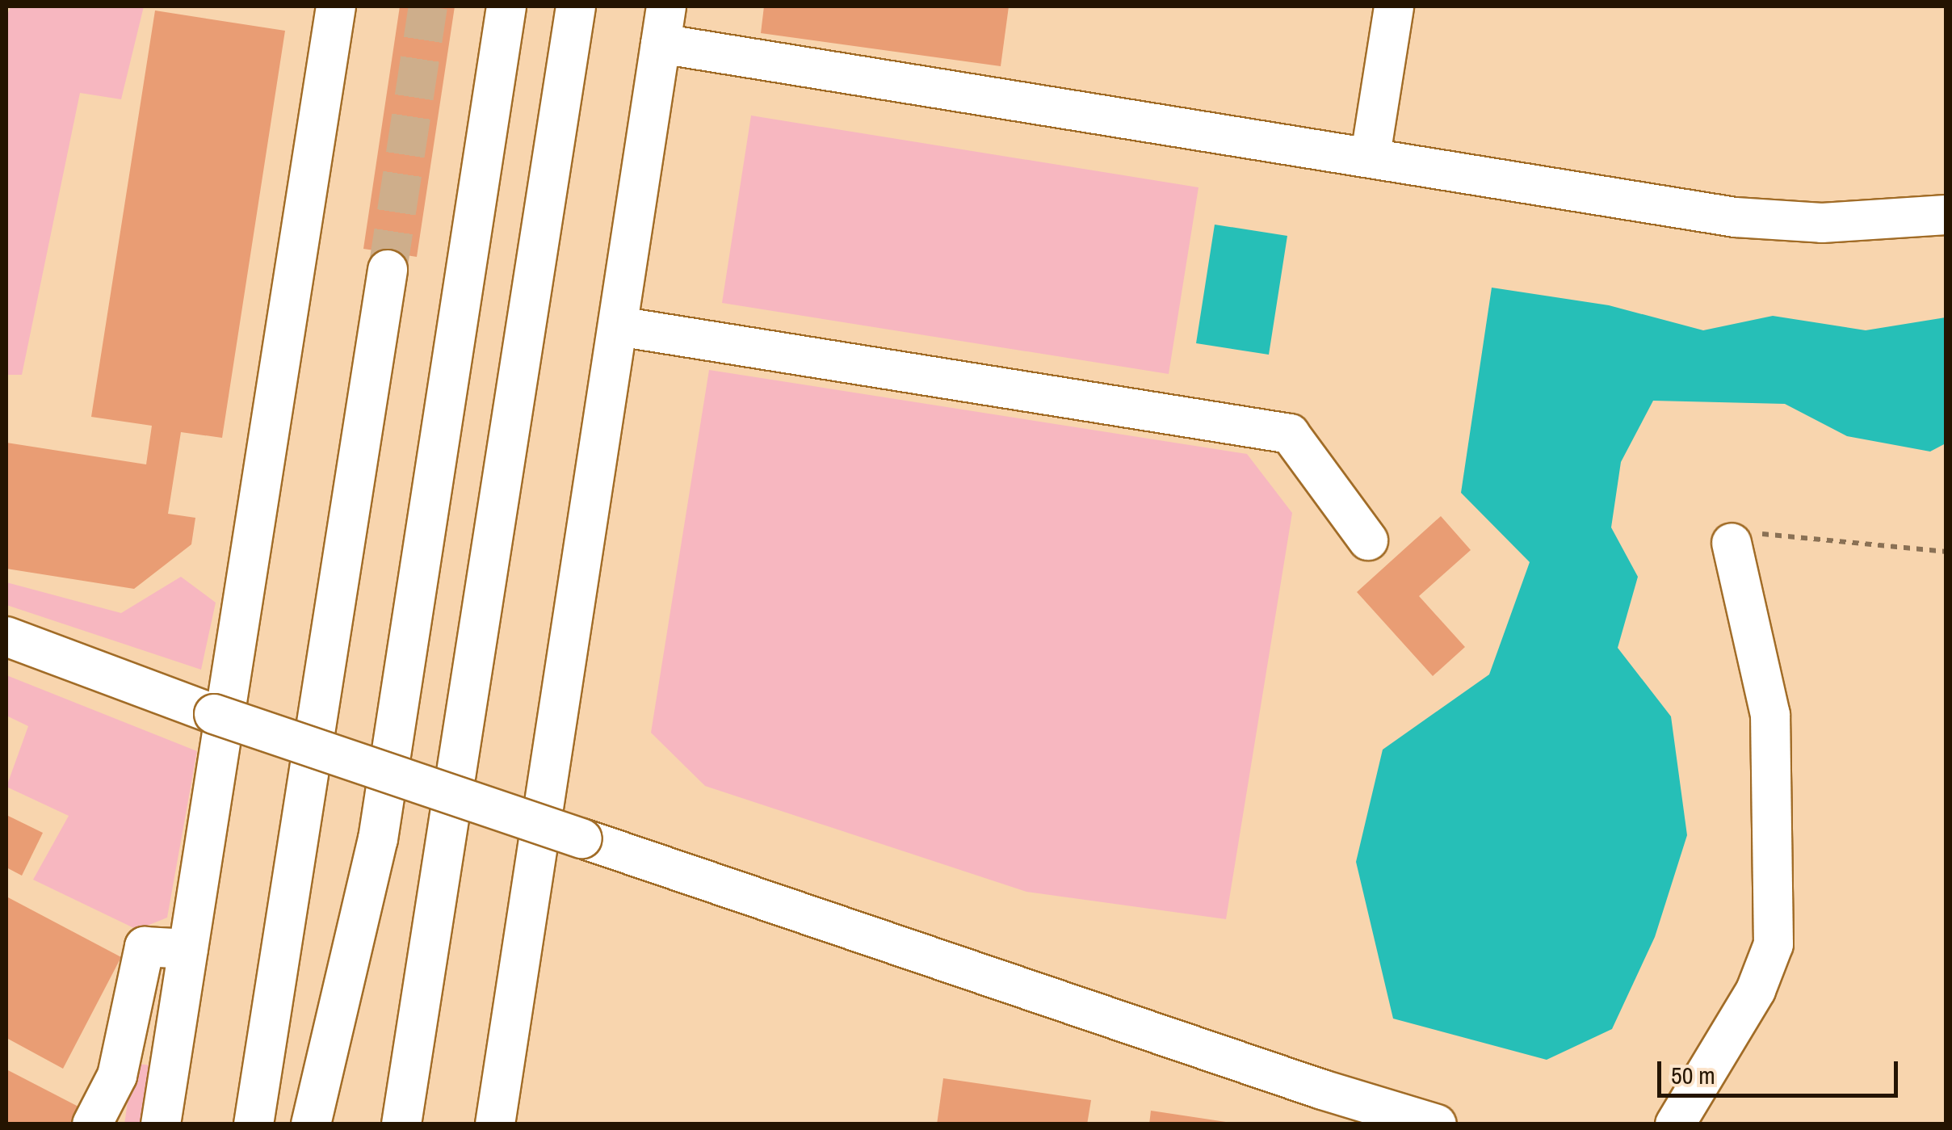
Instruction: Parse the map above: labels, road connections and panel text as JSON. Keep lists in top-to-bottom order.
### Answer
{
  "scale_bar": "50 m"
}
